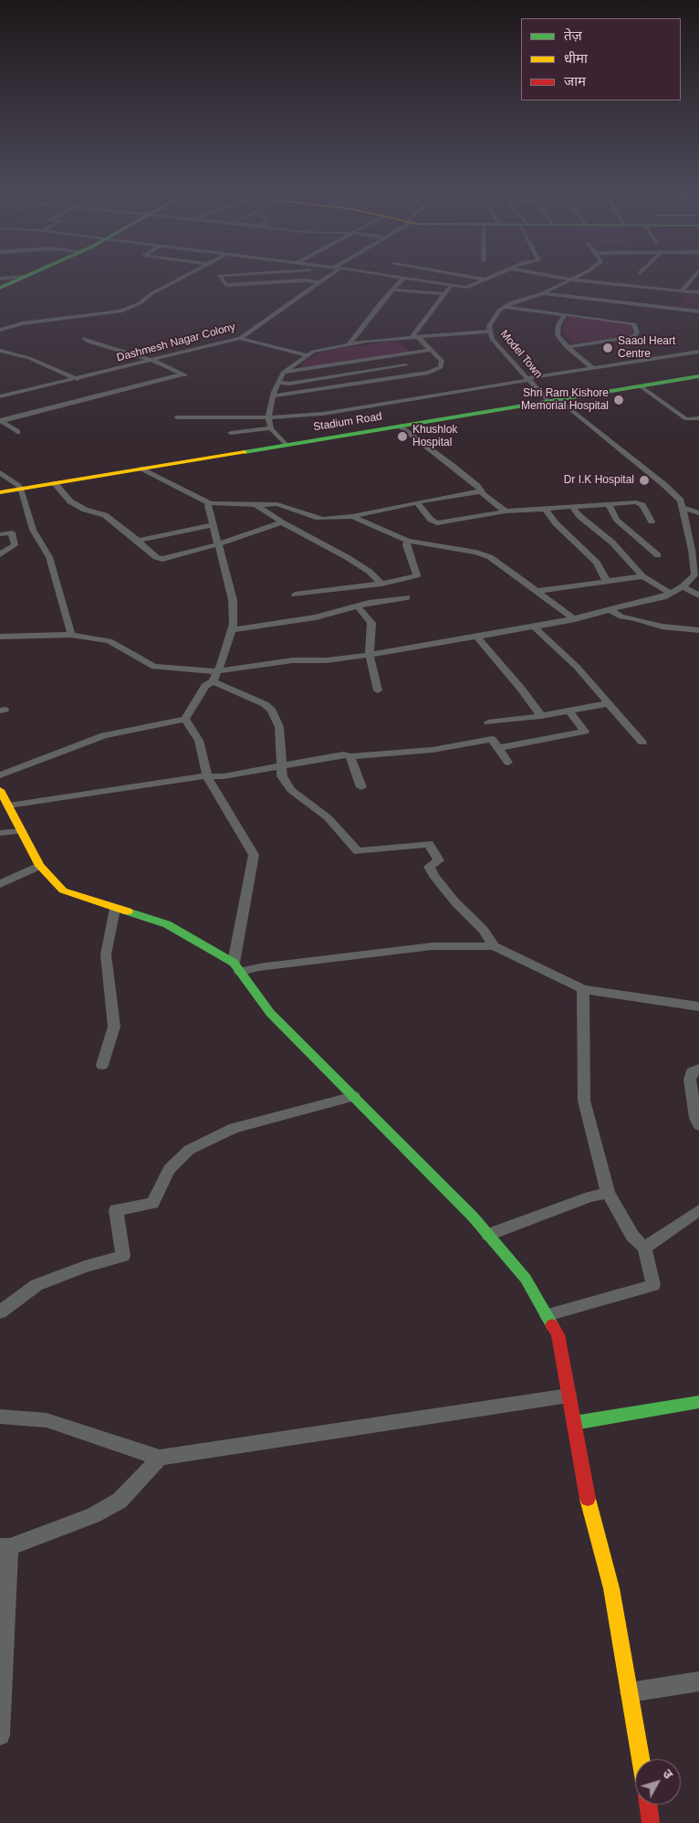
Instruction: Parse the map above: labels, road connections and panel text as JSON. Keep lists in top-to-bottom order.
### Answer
{
  "streets": {
    "street": ["Dashmesh Nagar Colony", "Model Town", "Stadium Road"]
  },
  "crossings": [
    ["Model Town", "Stadium Road"]
  ],
  "places": [
    "Saaol Heart Centre",
    "Shri Ram Kishore Memorial Hospital",
    "Khushlok Hospital",
    "Dr I.K Hospital"
  ],
  "legend": ["तेज़", "धीमा", "जाम"],
  "north": "top right"
}
